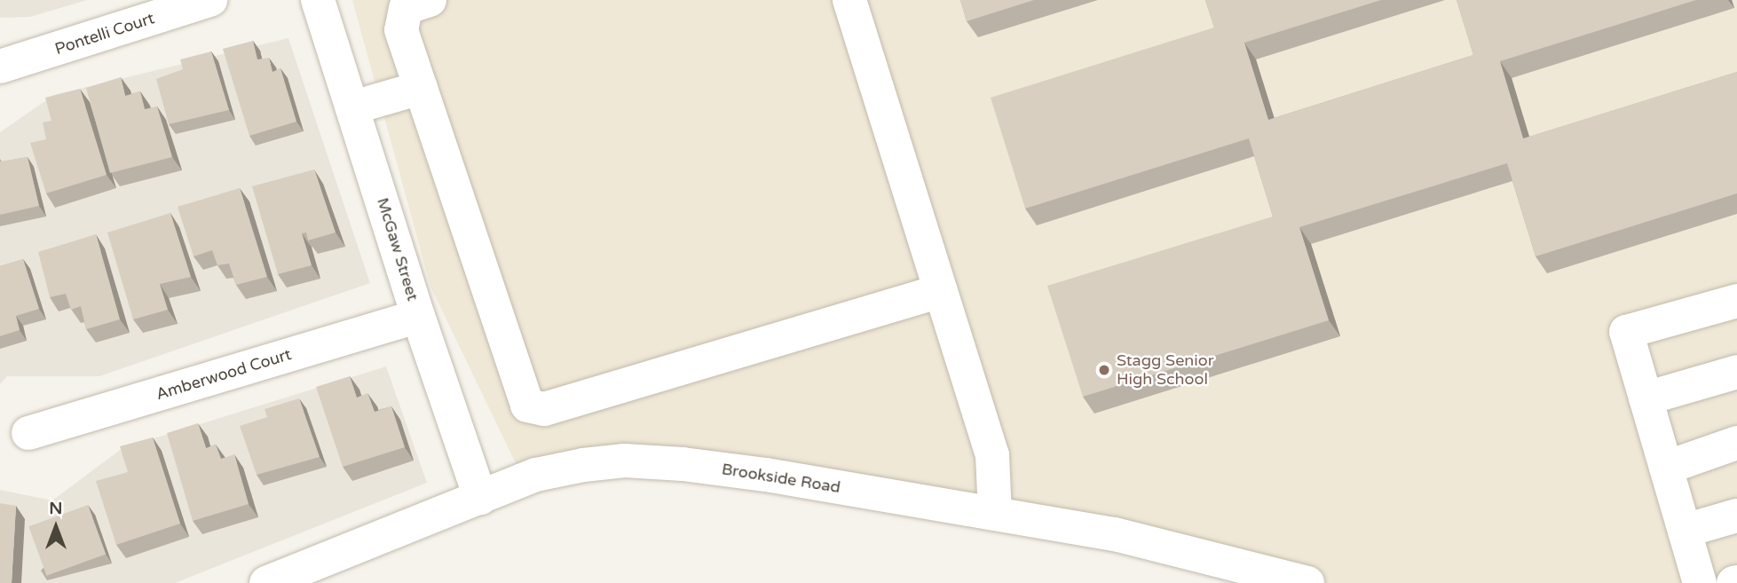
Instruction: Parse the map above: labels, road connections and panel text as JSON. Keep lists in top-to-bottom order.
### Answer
{
  "streets": {
    "street": [
      "Pontelli Court",
      "McGaw Street",
      "Amberwood Court",
      "Brookside Road"
    ]
  },
  "crossings": [
    ["McGaw Street", "Amberwood Court"],
    ["McGaw Street", "Brookside Road"]
  ],
  "places": ["Stagg Senior High School"],
  "north": "top"
}
